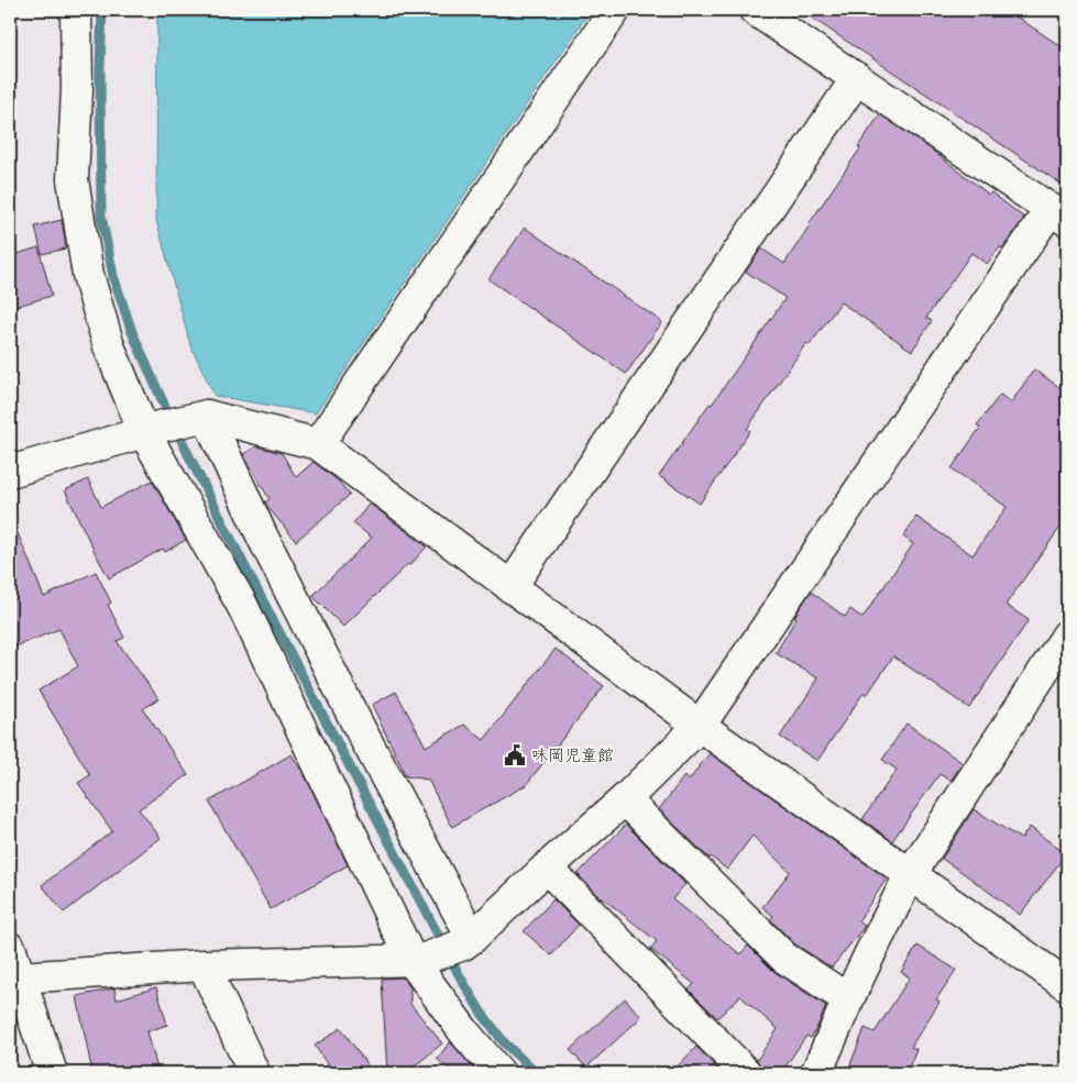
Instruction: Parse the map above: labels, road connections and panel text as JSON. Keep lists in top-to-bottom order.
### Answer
{
  "places": {
    "public building": ["味岡児童館"]
  }
}
